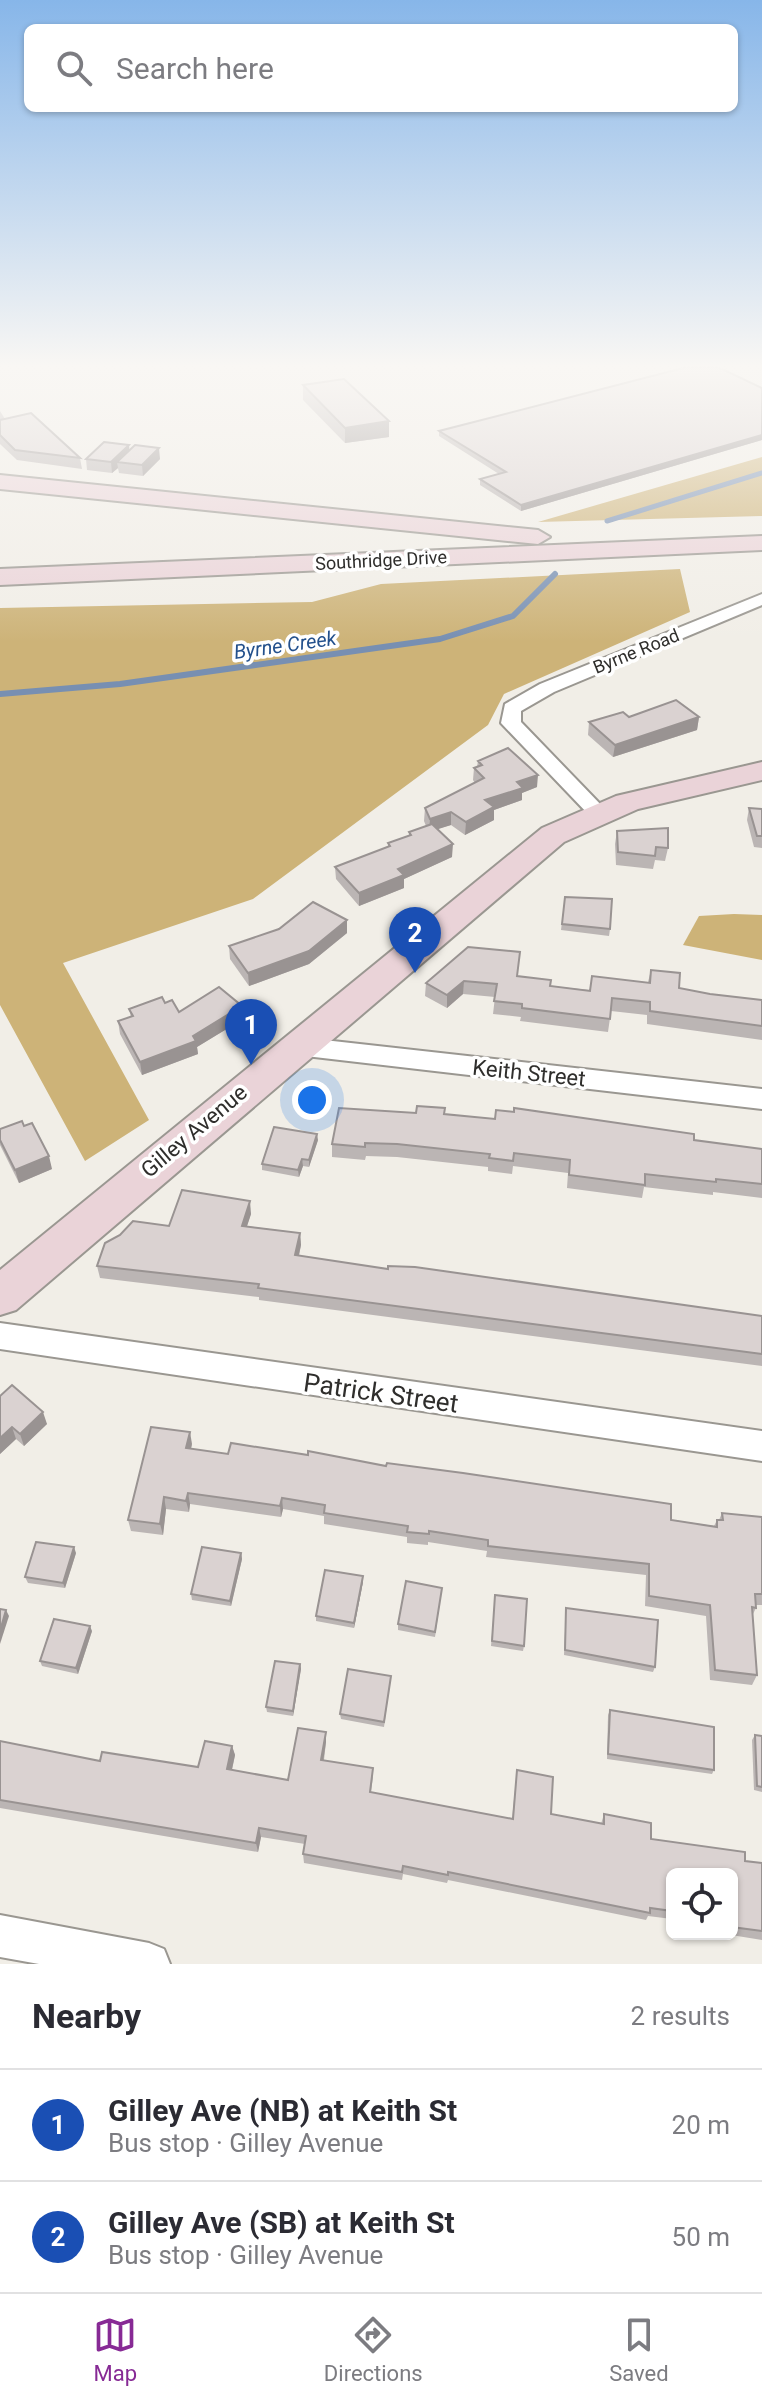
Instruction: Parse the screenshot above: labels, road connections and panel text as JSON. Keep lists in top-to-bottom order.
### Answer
{
  "streets": {
    "main road": ["Southridge Drive", "Gilley Avenue"],
    "street": ["Byrne Road", "Keith Street", "Patrick Street"]
  },
  "crossings": [
    ["Byrne Road", "Gilley Avenue"],
    ["Keith Street", "Gilley Avenue"]
  ],
  "water": ["Byrne Creek"],
  "page": {
    "search": "Search here",
    "pins": ["2", "1"],
    "heading": ["Nearby", "2 results"],
    "list": [
      {
        "mark": "1",
        "name": "Gilley Ave (NB) at Keith St",
        "note": "Bus stop · Gilley Avenue",
        "value": "20 m"
      },
      {
        "mark": "2",
        "name": "Gilley Ave (SB) at Keith St",
        "note": "Bus stop · Gilley Avenue",
        "value": "50 m"
      }
    ],
    "nav": ["Map", "Directions", "Saved"]
  }
}
